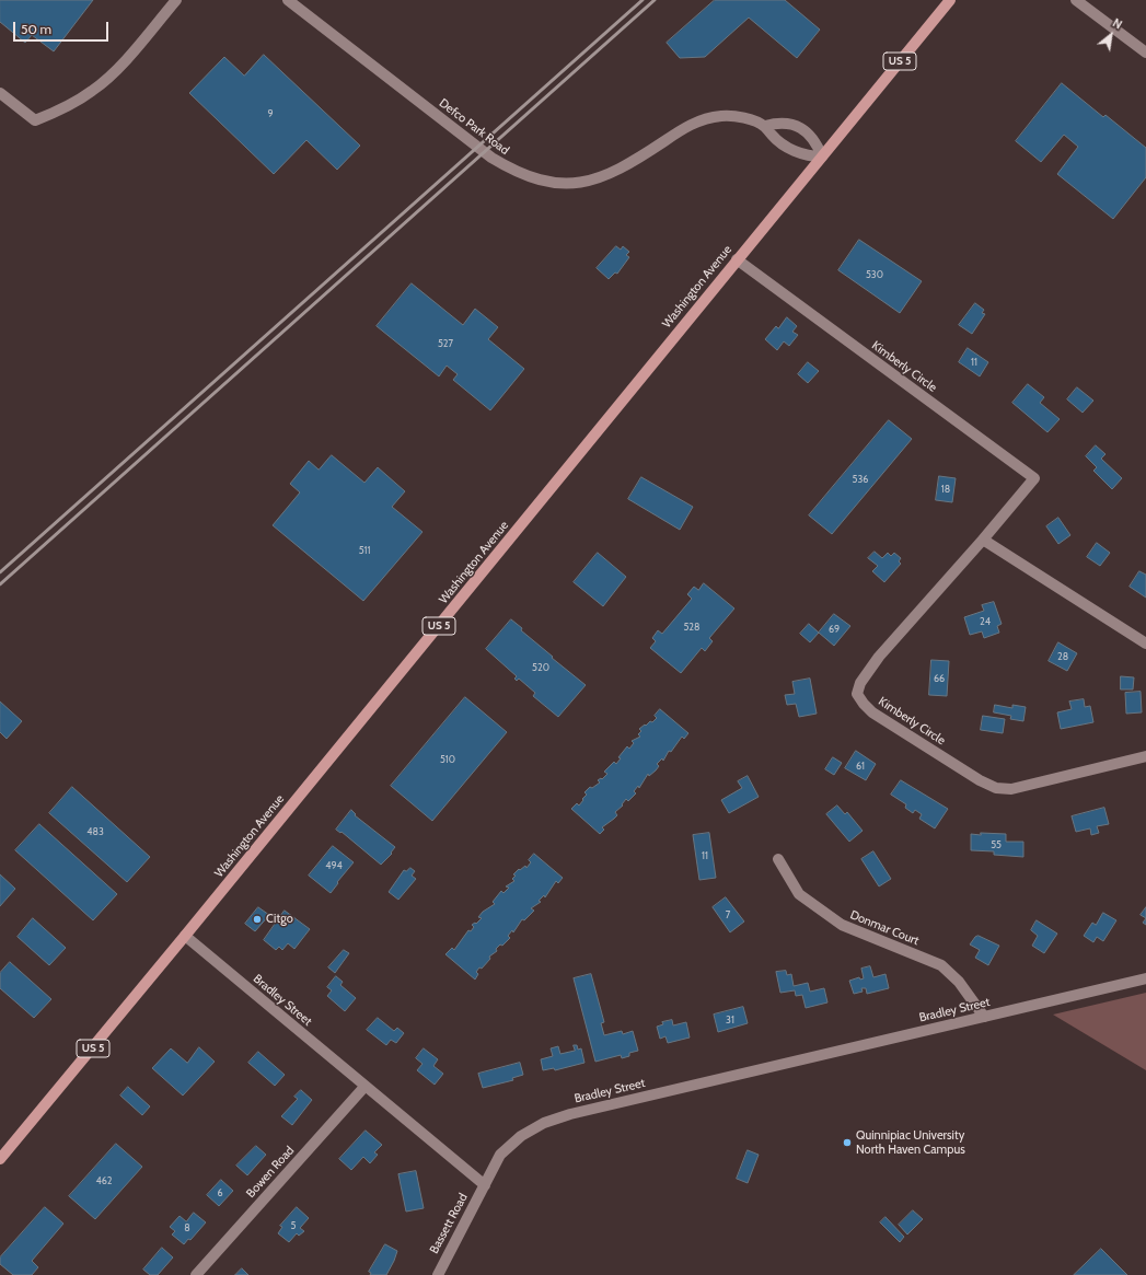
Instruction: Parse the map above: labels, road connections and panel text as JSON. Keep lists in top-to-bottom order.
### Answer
{
  "streets": {
    "main road": ["US 5", "Washington Avenue"],
    "street": [
      "Defco Park Road",
      "Kimberly Circle",
      "Donmar Court",
      "Bradley Street",
      "Bowen Road",
      "Bassett Road"
    ]
  },
  "crossings": [
    ["Defco Park Road", "Washington Avenue"],
    ["Washington Avenue", "Kimberly Circle"],
    ["Washington Avenue", "Bradley Street"],
    ["Donmar Court", "Bradley Street"],
    ["Bradley Street", "Bowen Road"],
    ["Bradley Street", "Bassett Road"]
  ],
  "places": ["Citgo", "Quinnipiac University North Haven Campus"],
  "house_numbers": [
    "9",
    "530",
    "527",
    "11",
    "536",
    "18",
    "511",
    "24",
    "528",
    "69",
    "28",
    "520",
    "66",
    "510",
    "61",
    "483",
    "55",
    "11",
    "494",
    "7",
    "31",
    "462",
    "6",
    "5",
    "8"
  ],
  "scale_bar": "50 m",
  "north": "top right"
}
